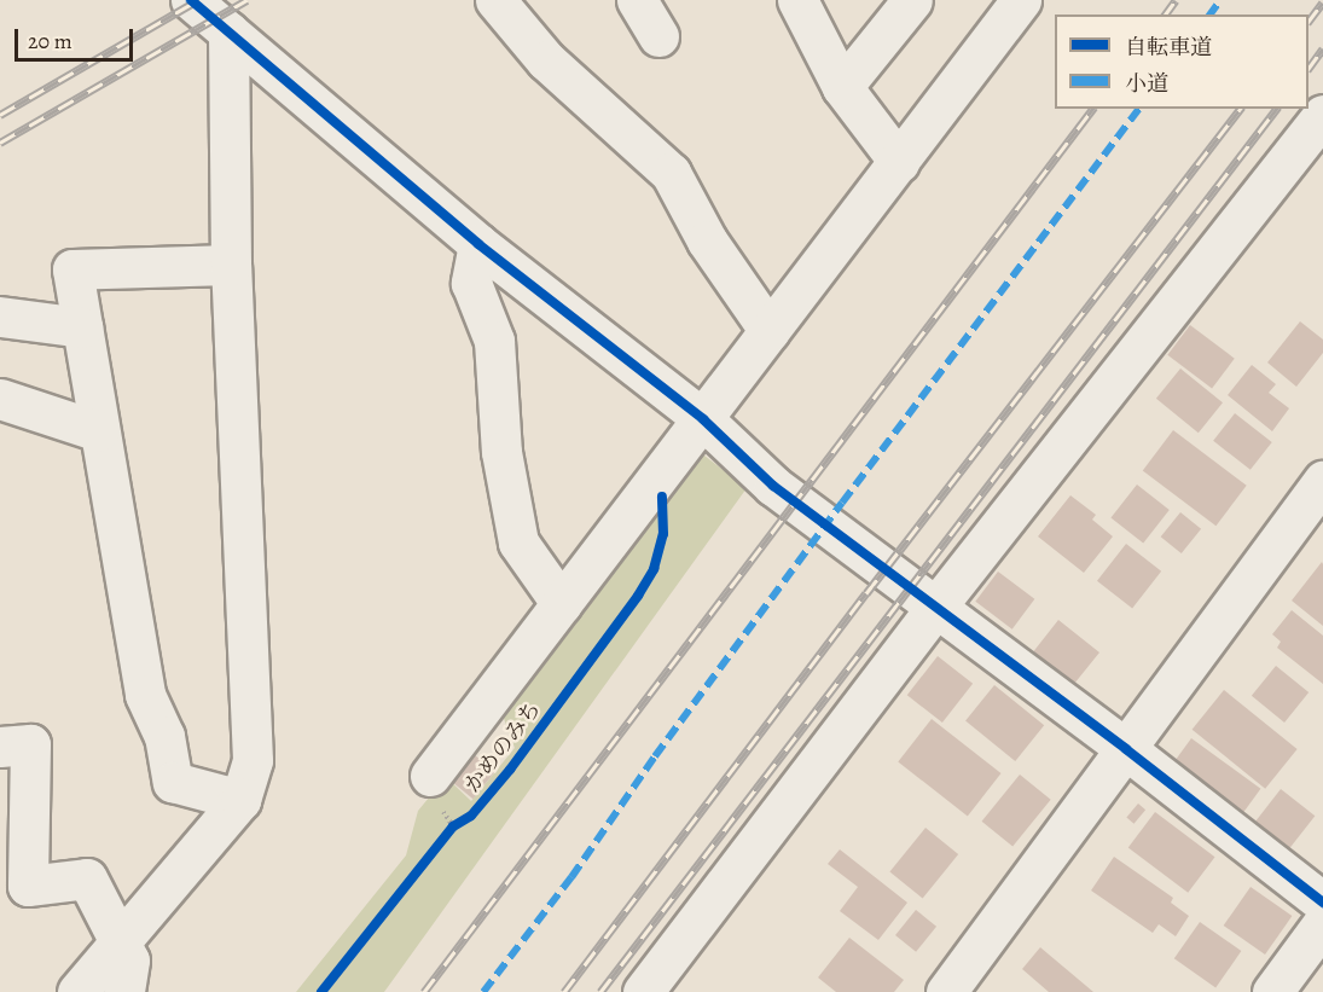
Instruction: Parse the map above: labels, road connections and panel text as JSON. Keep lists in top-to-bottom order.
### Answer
{
  "streets": {
    "cycle path": ["かめのみち"]
  },
  "legend": ["自転車道", "小道"],
  "scale_bar": "20 m"
}
